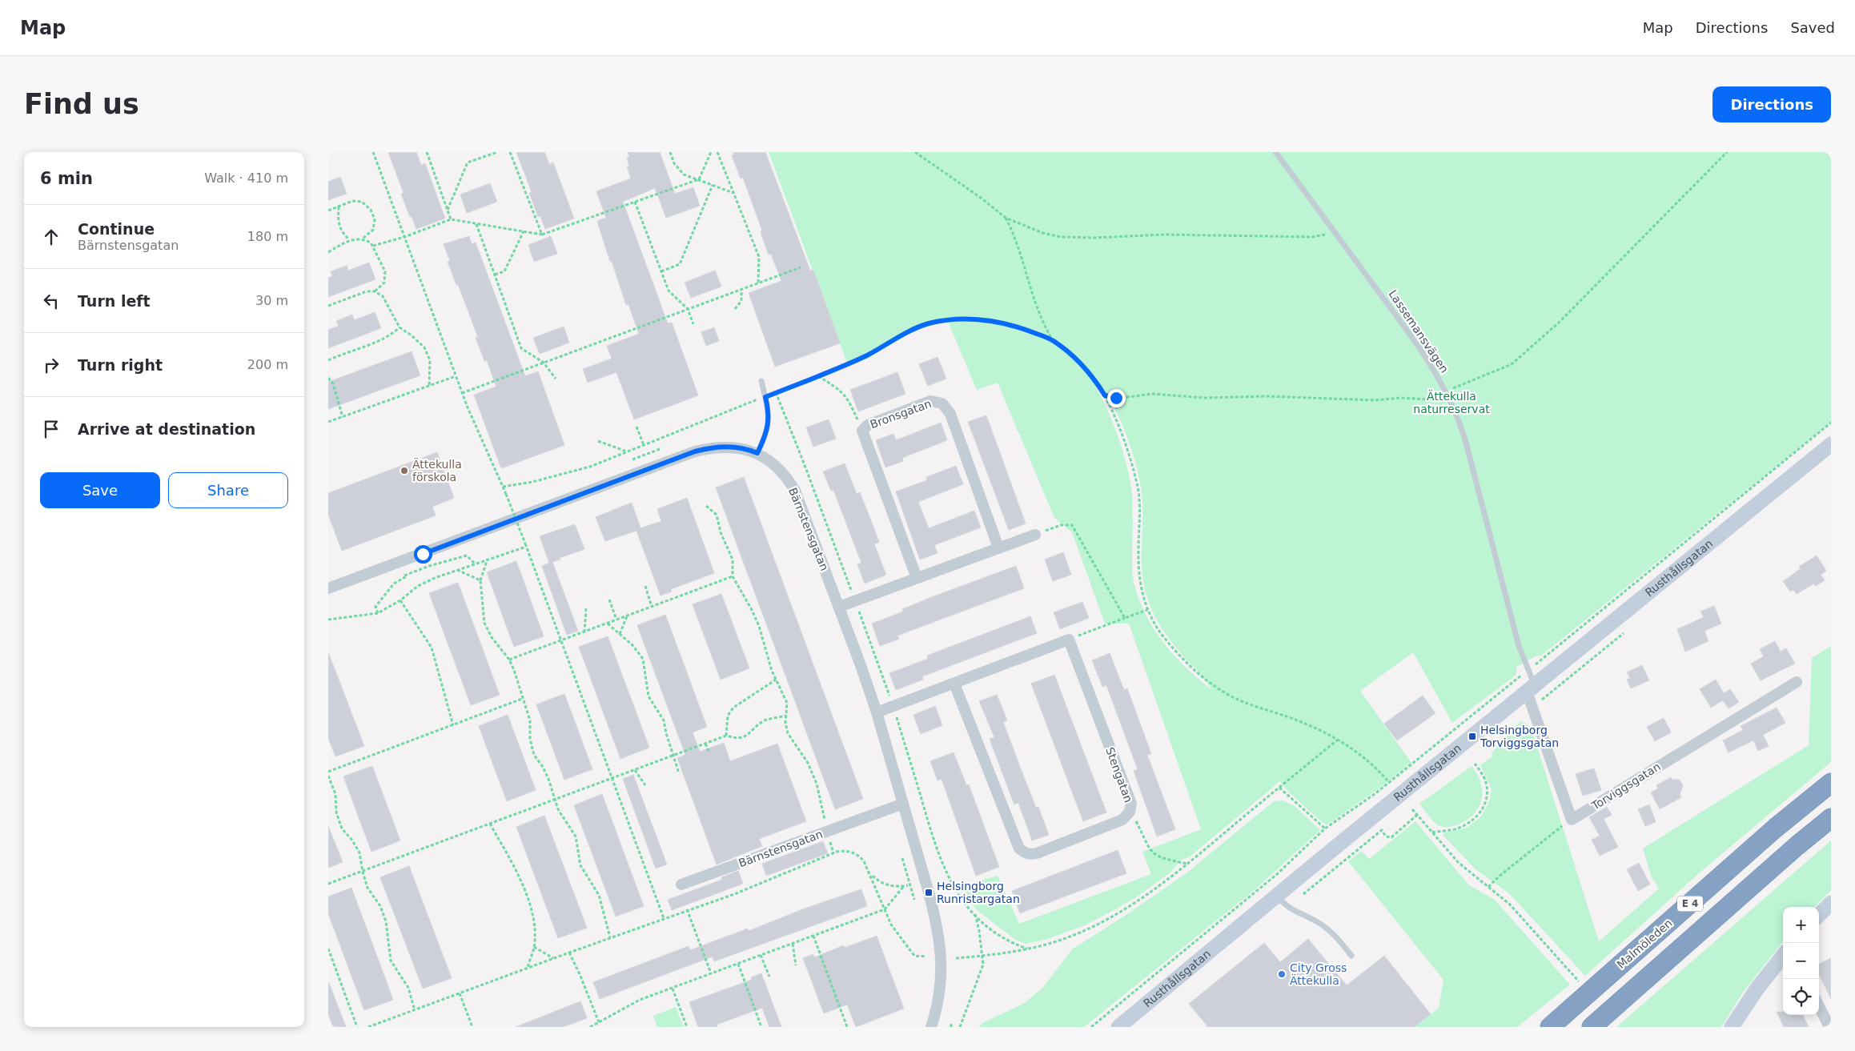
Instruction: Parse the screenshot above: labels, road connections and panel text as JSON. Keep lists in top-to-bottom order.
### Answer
{
  "streets": {
    "highway": ["E 4", "Malmöleden"],
    "main road": ["Rusthållsgatan"],
    "street": [
      "Bronsgatan",
      "Bärnstensgatan",
      "Stengatan",
      "Torviggsgatan"
    ],
    "lane": ["Lassemansvägen"]
  },
  "crossings": [
    ["Lassemansvägen", "Rusthållsgatan"]
  ],
  "parks": ["Ättekulla naturreservat"],
  "places": {
    "other": ["Ättekulla förskola", "City Gross Ättekulla"],
    "transit": ["Helsingborg Torviggsgatan", "Helsingborg Runristargatan"]
  },
  "page": {
    "header": "Map",
    "nav": ["Map", "Directions", "Saved"],
    "buttons": [
      "Directions",
      ["Save", "Share"]
    ],
    "title": "Find us",
    "heading": ["6 min", "Walk · 410 m"],
    "list": [
      ["Continue", "Bärnstensgatan", "180 m"],
      ["Turn left", "30 m"],
      ["Turn right", "200 m"],
      "Arrive at destination"
    ],
    "map_buttons": ["+", "−"]
  }
}
